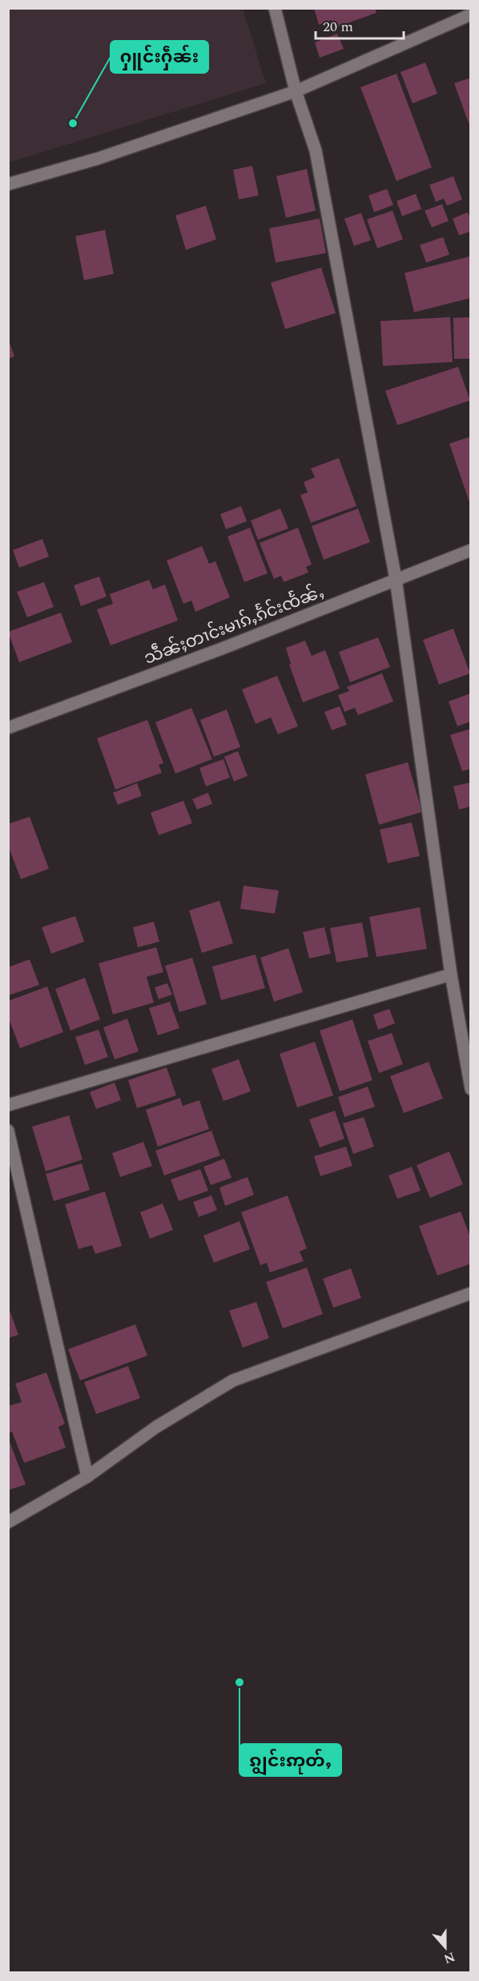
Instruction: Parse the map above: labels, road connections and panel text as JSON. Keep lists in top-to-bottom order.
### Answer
{
  "streets": {
    "street": ["သဵၼ်ႈတၢင်းမၢၵ်ႇၵႅင်းၸႅၼ်ႇ"]
  },
  "places": ["ႁူင်းႁဵၼ်း", "ၵျွင်းဢုတ်ႇ"],
  "scale_bar": "20 m",
  "north": "bottom"
}
